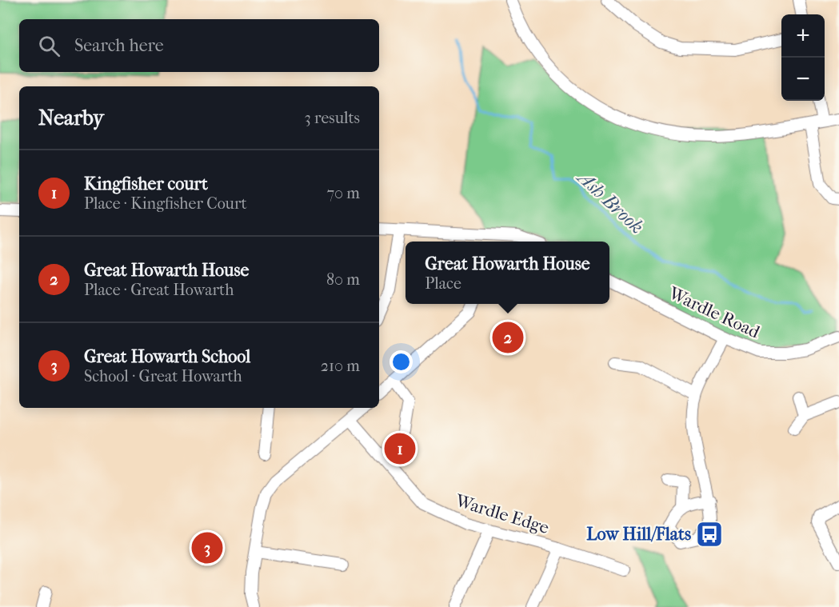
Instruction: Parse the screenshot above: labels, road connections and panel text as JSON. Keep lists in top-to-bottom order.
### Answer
{
  "streets": {
    "street": ["Wardle Road", "Wardle Edge"]
  },
  "water": ["Ash Brook"],
  "places": {
    "bus stop": ["Low Hill/Flats"]
  },
  "page": {
    "map_buttons": ["+", "−"],
    "search": "Search here",
    "heading": ["Nearby", "3 results"],
    "list": [
      {
        "mark": "1",
        "name": "Kingfisher court",
        "note": "Place · Kingfisher Court",
        "value": "70 m"
      },
      {
        "mark": "2",
        "name": "Great Howarth House",
        "note": "Place · Great Howarth",
        "value": "80 m"
      },
      {
        "mark": "3",
        "name": "Great Howarth School",
        "note": "School · Great Howarth",
        "value": "210 m"
      }
    ],
    "popup": ["Great Howarth House", "Place"],
    "pins": ["2", "1", "3"]
  }
}
